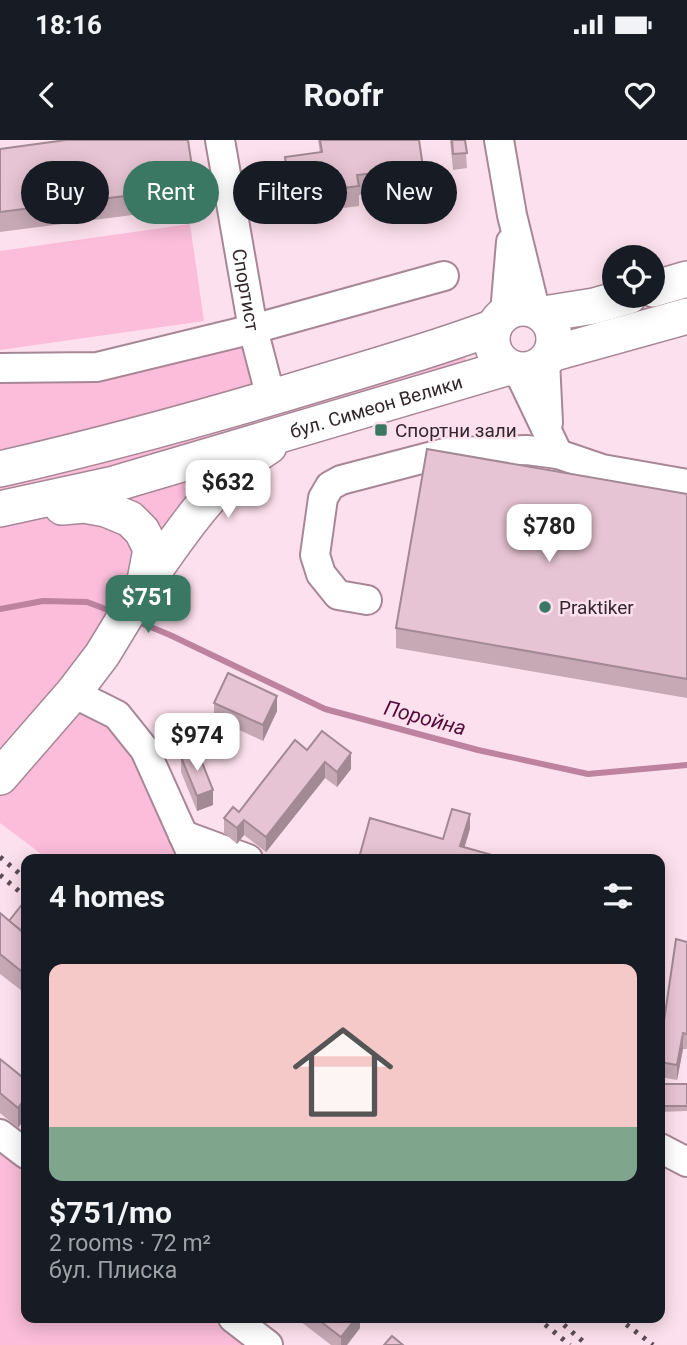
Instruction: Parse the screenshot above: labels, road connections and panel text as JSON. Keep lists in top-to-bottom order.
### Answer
{
  "streets": {
    "main road": ["бул. Симеон Велики"],
    "street": ["Спортист"]
  },
  "crossings": [
    ["Спортист", "бул. Симеон Велики"]
  ],
  "water": ["Поройна"],
  "places": {
    "transit": ["Спортни зали"],
    "other": ["Praktiker"]
  },
  "page": {
    "status": "18:16",
    "header": "Roofr",
    "chip": [
      "Buy",
      "Rent",
      "Filters",
      "New"
    ],
    "price": [
      "$632",
      "$780",
      "$751",
      "$974"
    ],
    "heading": "4 homes",
    "list": [
      {
        "name": "$751/mo",
        "note": "2 rooms · 72 m² · бул. Плиска"
      }
    ]
  }
}
